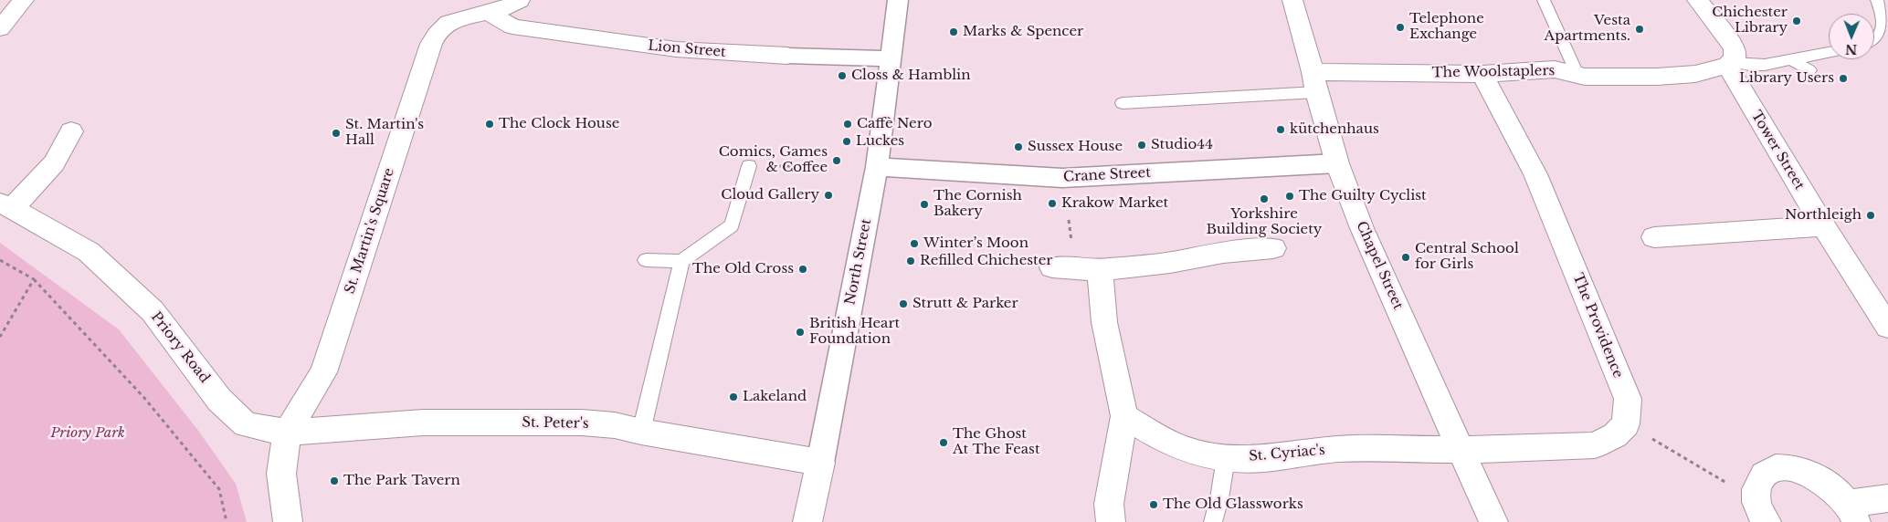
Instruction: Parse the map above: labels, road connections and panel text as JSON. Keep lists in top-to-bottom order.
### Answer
{
  "streets": {
    "street": [
      "Lion Street",
      "The Woolstaplers",
      "Tower Street",
      "Crane Street",
      "St. Martin's Square",
      "North Street",
      "Chapel Street",
      "The Providence",
      "Priory Road",
      "St. Peter's",
      "St. Cyriac's"
    ]
  },
  "crossings": [
    ["Lion Street", "St. Martin's Square"],
    ["Lion Street", "North Street"],
    ["The Woolstaplers", "Tower Street"],
    ["The Woolstaplers", "Chapel Street"],
    ["The Woolstaplers", "The Providence"],
    ["Crane Street", "North Street"],
    ["Crane Street", "Chapel Street"],
    ["St. Martin's Square", "Priory Road"],
    ["St. Martin's Square", "St. Peter's"],
    ["North Street", "St. Peter's"],
    ["Chapel Street", "St. Cyriac's"],
    ["Priory Road", "St. Peter's"]
  ],
  "parks": ["Priory Park"],
  "places": [
    "Chichester Library",
    "Telephone Exchange",
    "Vesta Apartments.",
    "Marks & Spencer",
    "Closs & Hamblin",
    "Library Users",
    "The Clock House",
    "Caffè Nero",
    "kütchenhaus",
    "St. Martin's Hall",
    "Luckes",
    "Studio44",
    "Sussex House",
    "Comics, Games & Coffee",
    "Cloud Gallery",
    "The Guilty Cyclist",
    "Yorkshire Building Society",
    "Krakow Market",
    "The Cornish Bakery",
    "Northleigh",
    "Winter’s Moon",
    "Central School for Girls",
    "Refilled Chichester",
    "The Old Cross",
    "Strutt & Parker",
    "British Heart Foundation",
    "Lakeland",
    "The Ghost At The Feast",
    "The Park Tavern",
    "The Old Glassworks"
  ],
  "north": "bottom"
}
